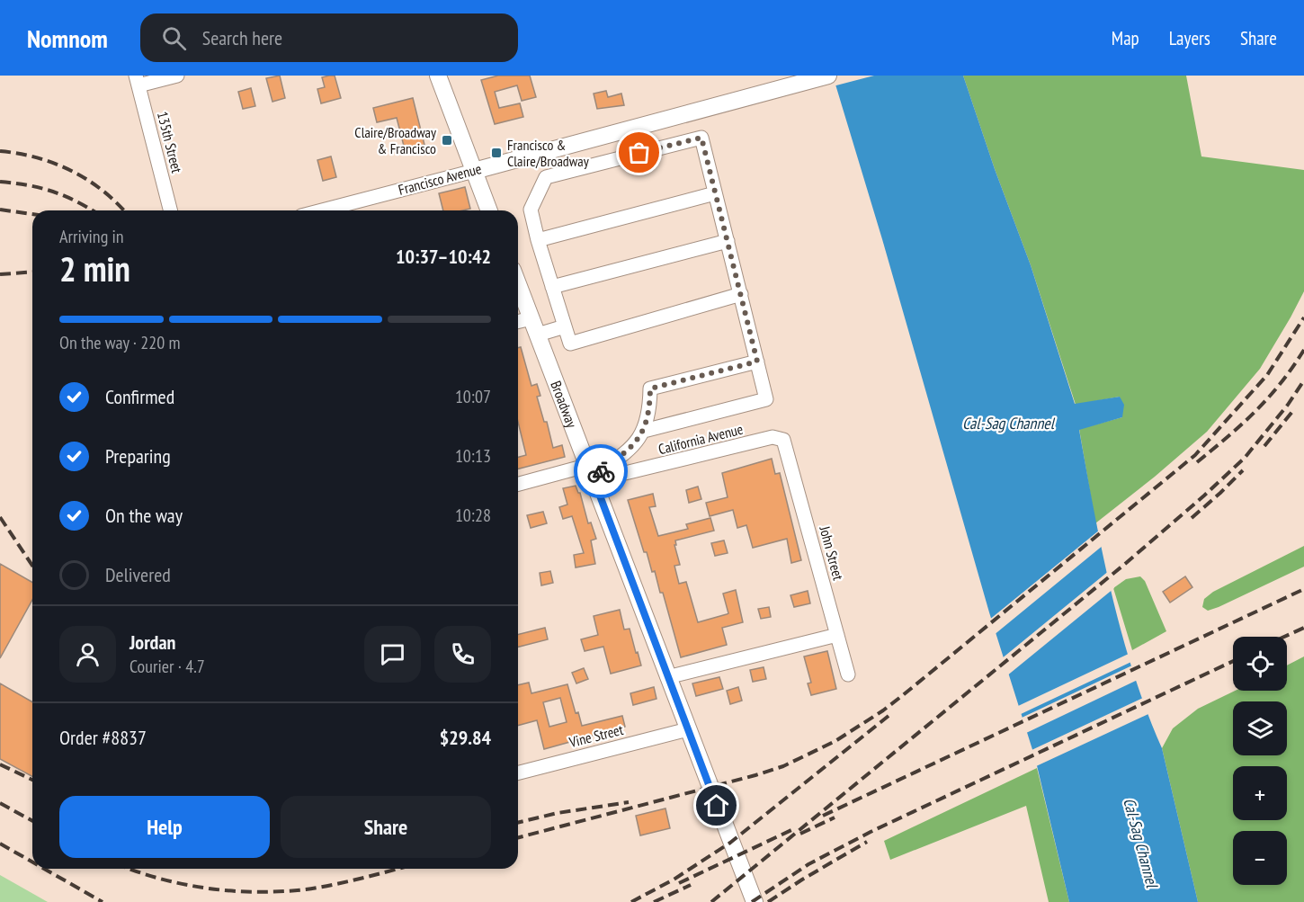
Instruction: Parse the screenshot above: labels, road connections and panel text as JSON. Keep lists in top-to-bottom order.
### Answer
{
  "streets": {
    "street": [
      "135th Street",
      "Francisco Avenue",
      "Broadway",
      "California Avenue",
      "John Street",
      "Vine Street"
    ]
  },
  "crossings": [
    ["Broadway", "California Avenue"],
    ["Broadway", "Vine Street"],
    ["California Avenue", "John Street"]
  ],
  "water": ["Cal-Sag Channel"],
  "places": {
    "transit": ["Claire/Broadway & Francisco", "Francisco & Claire/Broadway"]
  },
  "page": {
    "header": "Nomnom",
    "search": "Search here",
    "nav": ["Map", "Layers", "Share"],
    "heading": ["2 min", "Arriving in", "10:37–10:42"],
    "panel": [
      "Jordan",
      "Courier · 4.7",
      "Order #8837",
      "$29.84"
    ],
    "bar": "On the way · 220 m",
    "list": [
      ["Confirmed", "10:07"],
      ["Preparing", "10:13"],
      ["On the way", "10:28"],
      "Delivered"
    ],
    "map_buttons": ["+", "−"],
    "buttons": ["Help", "Share"]
  }
}
